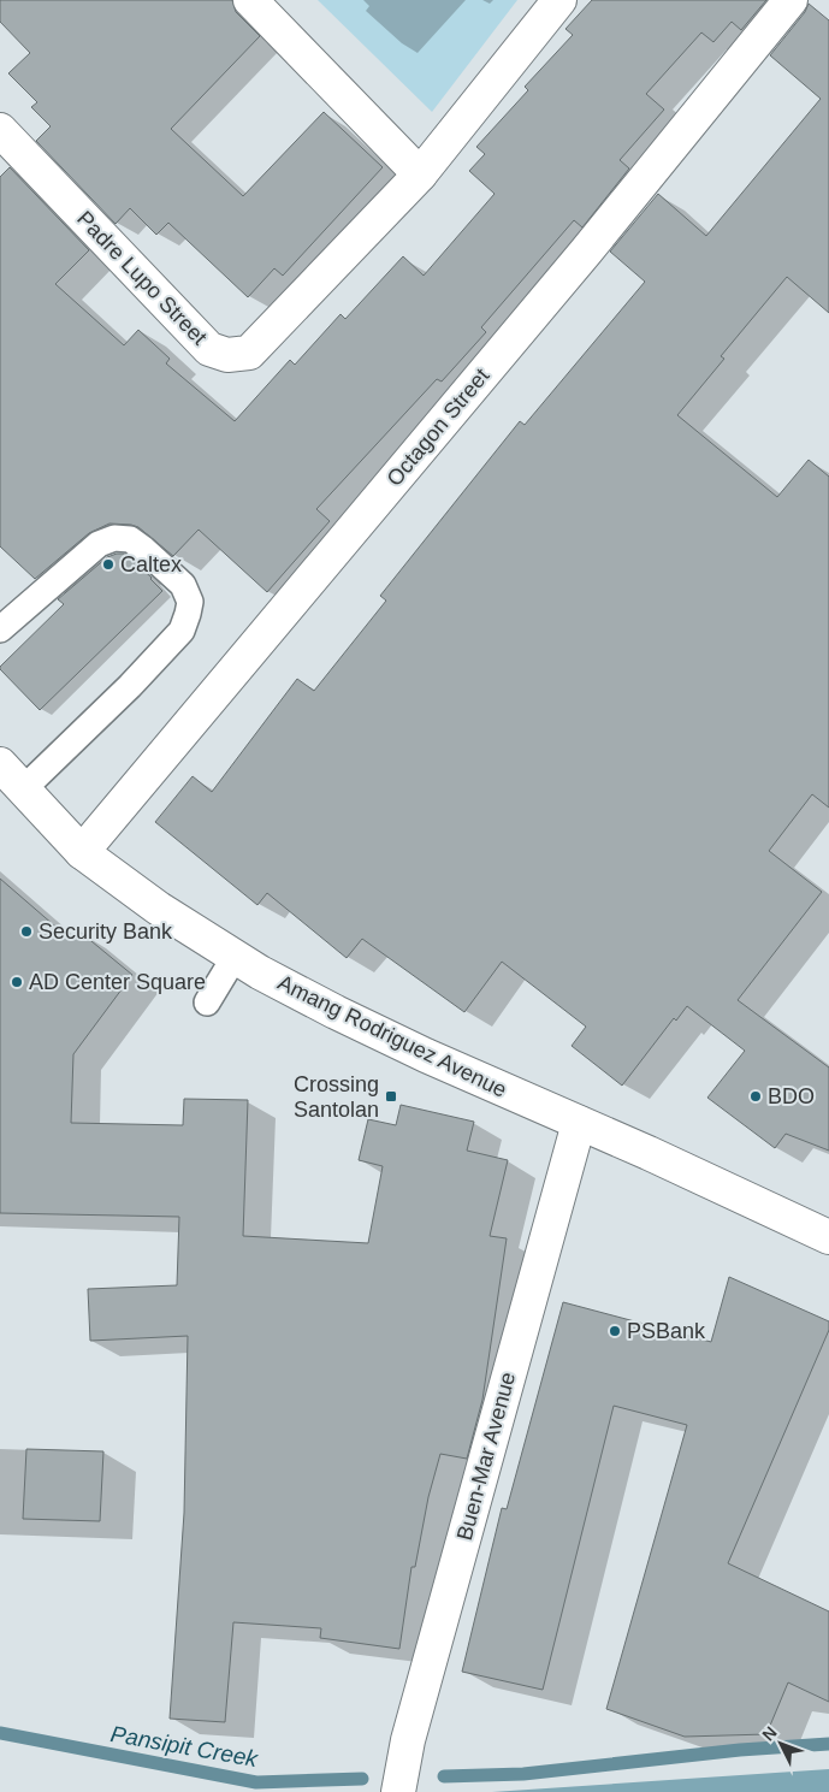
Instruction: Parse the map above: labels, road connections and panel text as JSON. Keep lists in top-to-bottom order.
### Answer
{
  "streets": {
    "street": [
      "Padre Lupo Street",
      "Octagon Street",
      "Amang Rodriguez Avenue",
      "Buen-Mar Avenue"
    ]
  },
  "crossings": [
    ["Octagon Street", "Amang Rodriguez Avenue"],
    ["Amang Rodriguez Avenue", "Buen-Mar Avenue"]
  ],
  "water": ["Pansipit Creek"],
  "places": {
    "other": [
      "Caltex",
      "Security Bank",
      "AD Center Square",
      "BDO",
      "PSBank"
    ],
    "transit": ["Crossing Santolan"]
  },
  "north": "top left"
}
